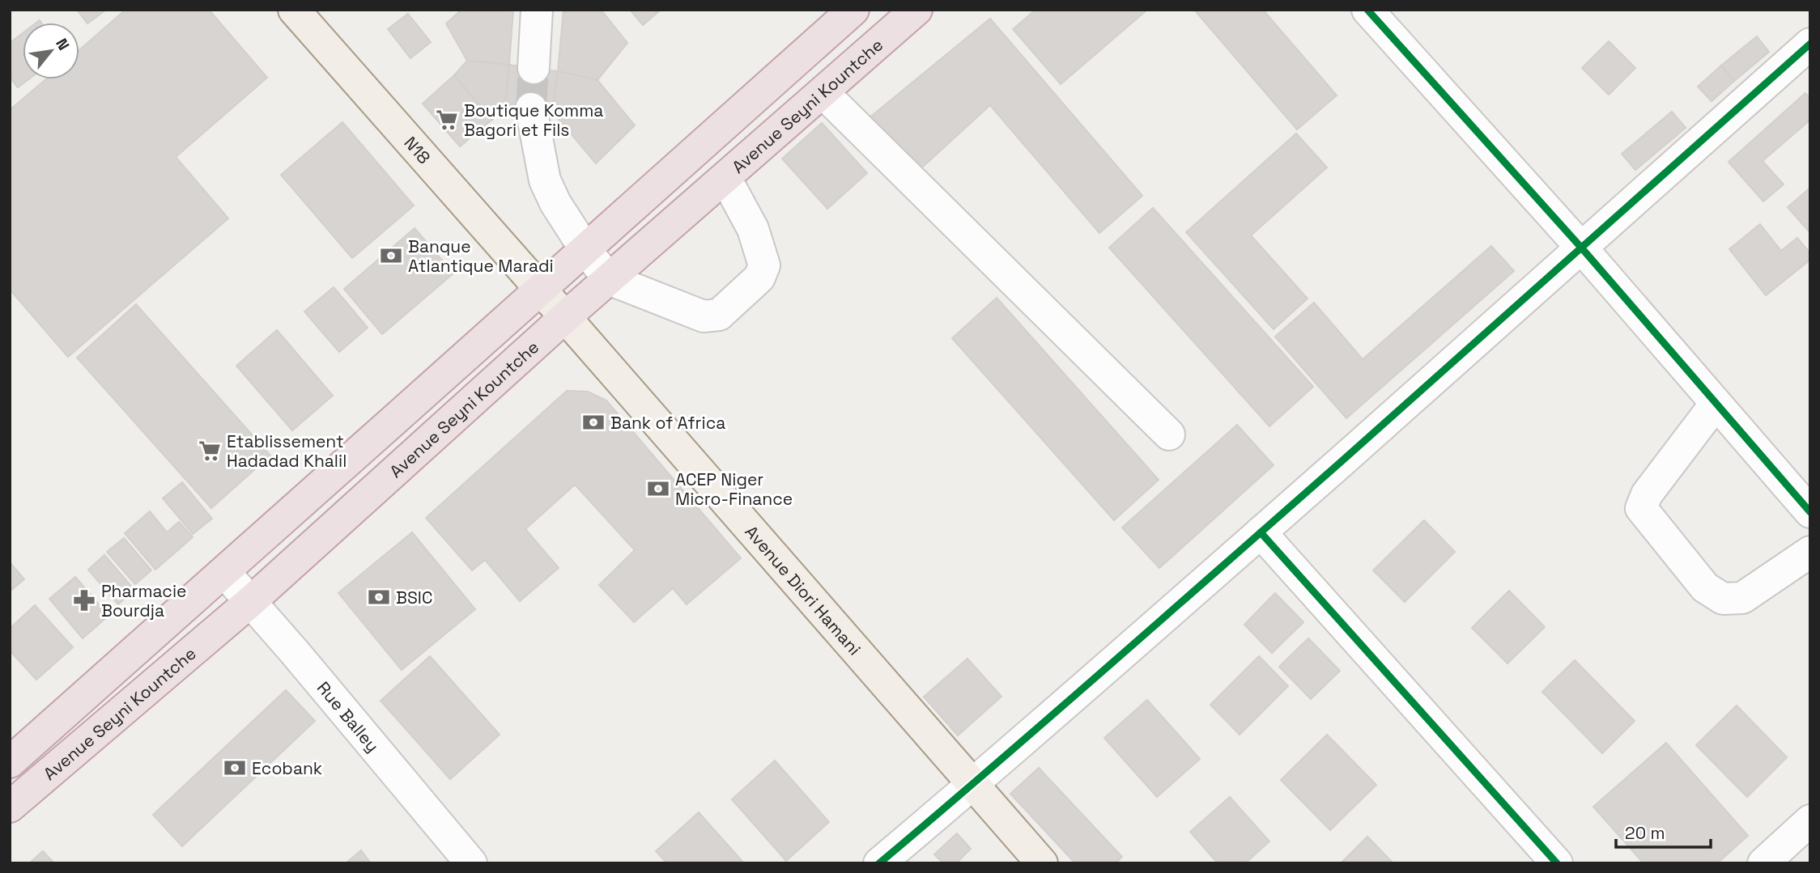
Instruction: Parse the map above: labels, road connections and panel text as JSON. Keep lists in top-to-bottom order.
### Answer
{
  "streets": {
    "highway": ["Avenue Seyni Kountche"],
    "main road": ["N18", "Avenue Diori Hamani"],
    "street": ["Rue Balley"]
  },
  "crossings": [
    ["Avenue Seyni Kountche", "N18"],
    ["Avenue Seyni Kountche", "Avenue Diori Hamani"],
    ["Avenue Seyni Kountche", "Rue Balley"],
    ["N18", "Avenue Diori Hamani"]
  ],
  "places": {
    "supermarket": ["Boutique Komma Bagori et Fils", "Etablissement Hadadad Khalil"],
    "bank": [
      "Banque Atlantique Maradi",
      "Bank of Africa",
      "ACEP Niger Micro-Finance",
      "BSIC",
      "Ecobank"
    ],
    "pharmacy": ["Pharmacie Bourdja"]
  },
  "scale_bar": "20 m",
  "north": "top right"
}
